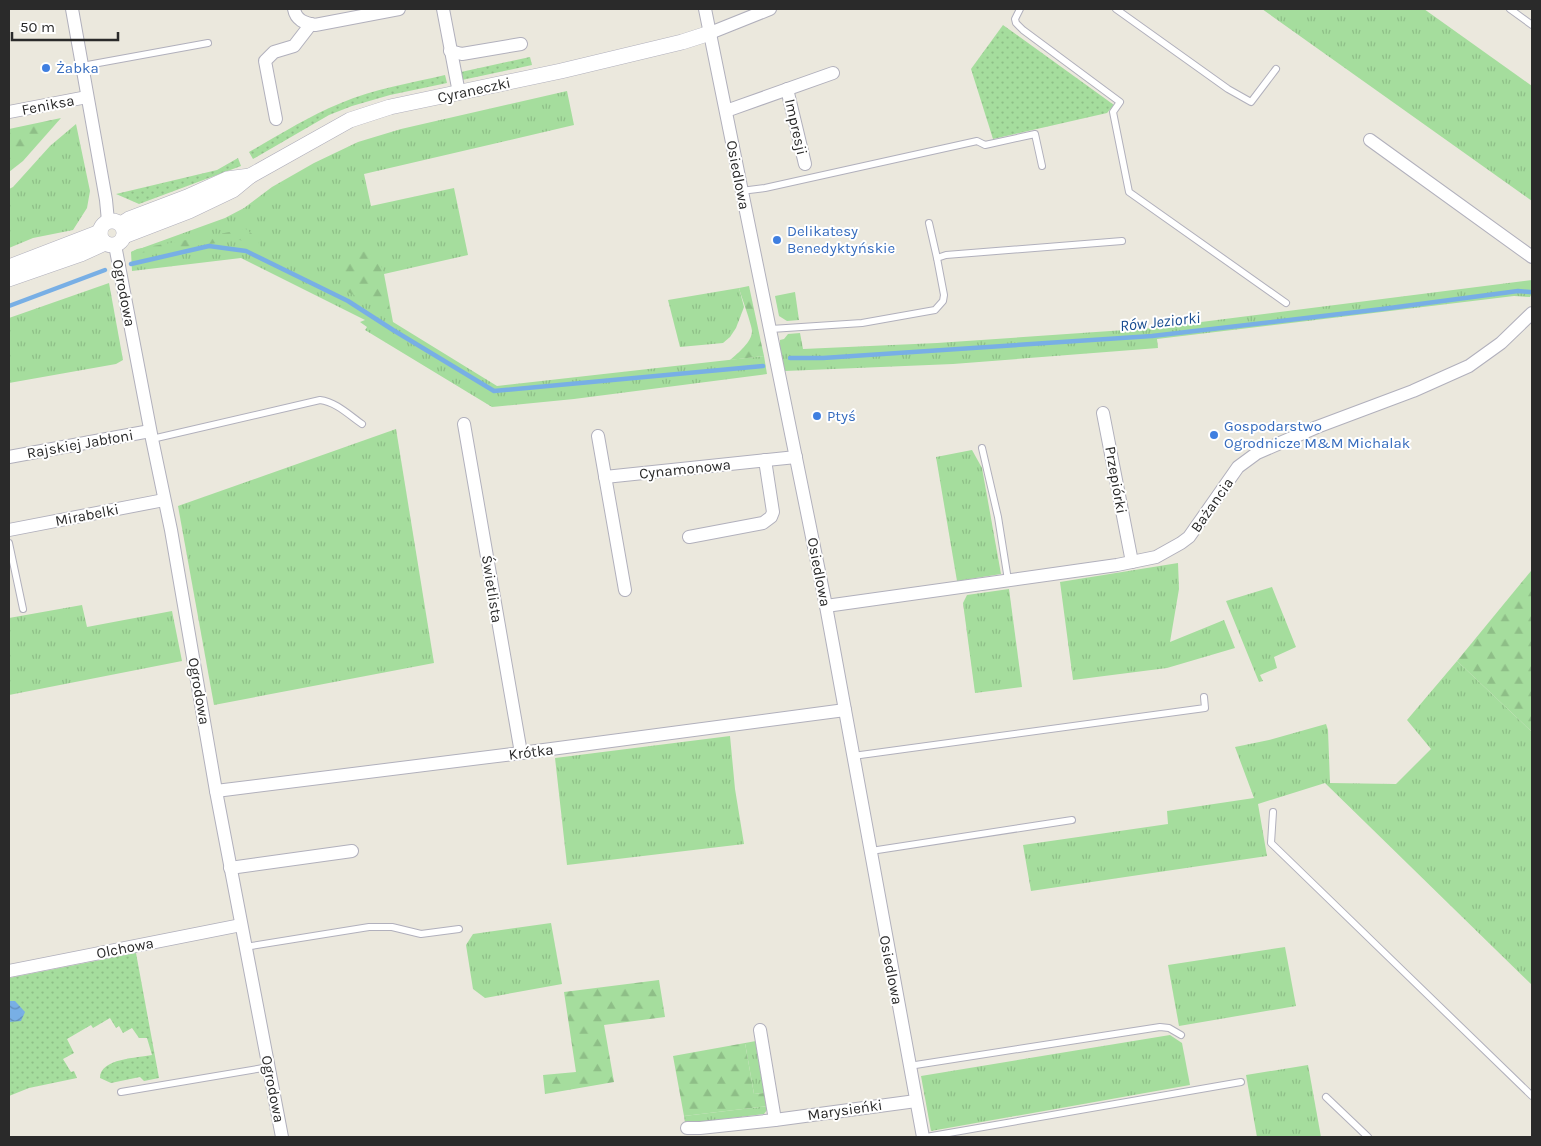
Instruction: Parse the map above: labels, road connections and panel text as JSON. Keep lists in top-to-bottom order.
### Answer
{
  "streets": {
    "street": [
      "Cyraneczki",
      "Feniksa",
      "Impresji",
      "Osiedlowa",
      "Ogrodowa",
      "Rajskiej Jabłoni",
      "Cynamonowa",
      "Przepiórki",
      "Bażancia",
      "Mirabelki",
      "Świetlista",
      "Krótka",
      "Olchowa",
      "Marysieńki"
    ]
  },
  "crossings": [
    ["Cyraneczki", "Osiedlowa"],
    ["Cyraneczki", "Ogrodowa"],
    ["Feniksa", "Ogrodowa"],
    ["Impresji", "Osiedlowa"],
    ["Osiedlowa", "Cynamonowa"],
    ["Osiedlowa", "Bażancia"],
    ["Osiedlowa", "Krótka"],
    ["Osiedlowa", "Marysieńki"],
    ["Ogrodowa", "Rajskiej Jabłoni"],
    ["Ogrodowa", "Mirabelki"],
    ["Ogrodowa", "Krótka"],
    ["Ogrodowa", "Olchowa"],
    ["Przepiórki", "Bażancia"],
    ["Świetlista", "Krótka"]
  ],
  "water": ["Rów Jeziorki"],
  "places": [
    "Żabka",
    "Delikatesy Benedyktyńskie",
    "Ptyś",
    "Gospodarstwo Ogrodnicze M&M Michalak"
  ],
  "scale_bar": "50 m"
}
